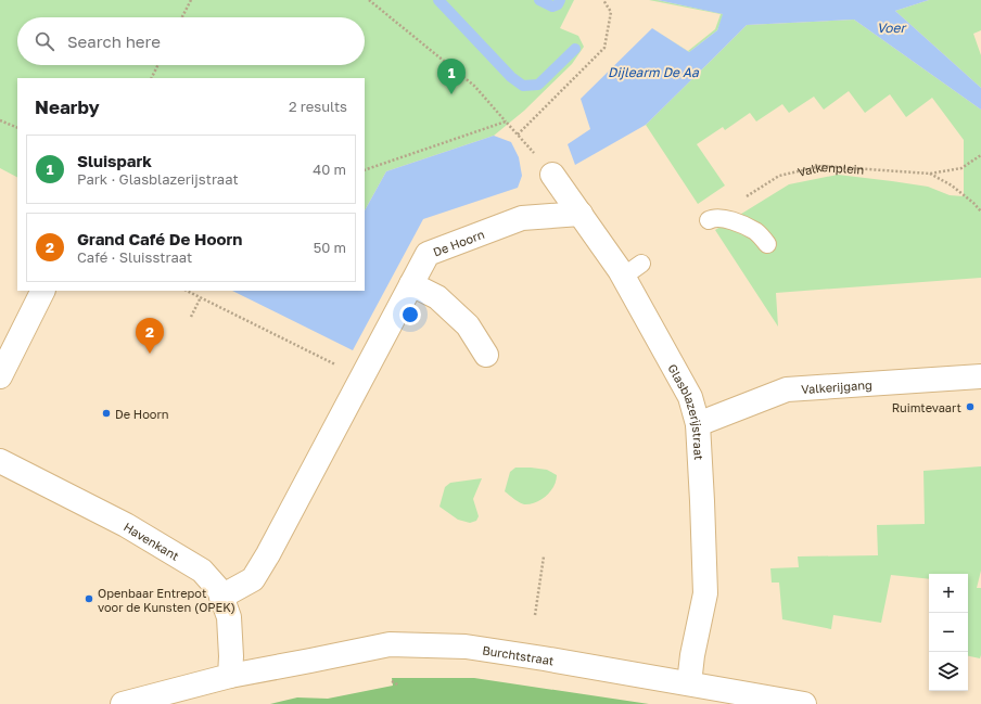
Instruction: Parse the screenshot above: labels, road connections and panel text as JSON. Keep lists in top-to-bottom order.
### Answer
{
  "streets": {
    "street": [
      "De Hoorn",
      "Valkerijgang",
      "Glasblazerijstraat",
      "Havenkant",
      "Burchtstraat"
    ],
    "path": ["Valkenplein"]
  },
  "crossings": [
    ["De Hoorn", "Glasblazerijstraat"],
    ["De Hoorn", "Havenkant"],
    ["Valkerijgang", "Glasblazerijstraat"],
    ["Glasblazerijstraat", "Burchtstraat"],
    ["Havenkant", "Burchtstraat"]
  ],
  "water": ["Voer", "Dijlearm De Aa"],
  "places": ["Ruimtevaart", "De Hoorn", "Openbaar Entrepot voor de Kunsten (OPEK)"],
  "page": {
    "search": "Search here",
    "pins": ["1", "2"],
    "heading": ["Nearby", "2 results"],
    "list": [
      {
        "mark": "1",
        "name": "Sluispark",
        "note": "Park · Glasblazerijstraat",
        "value": "40 m"
      },
      {
        "mark": "2",
        "name": "Grand Café De Hoorn",
        "note": "Café · Sluisstraat",
        "value": "50 m"
      }
    ],
    "map_buttons": ["+", "−"]
  }
}
